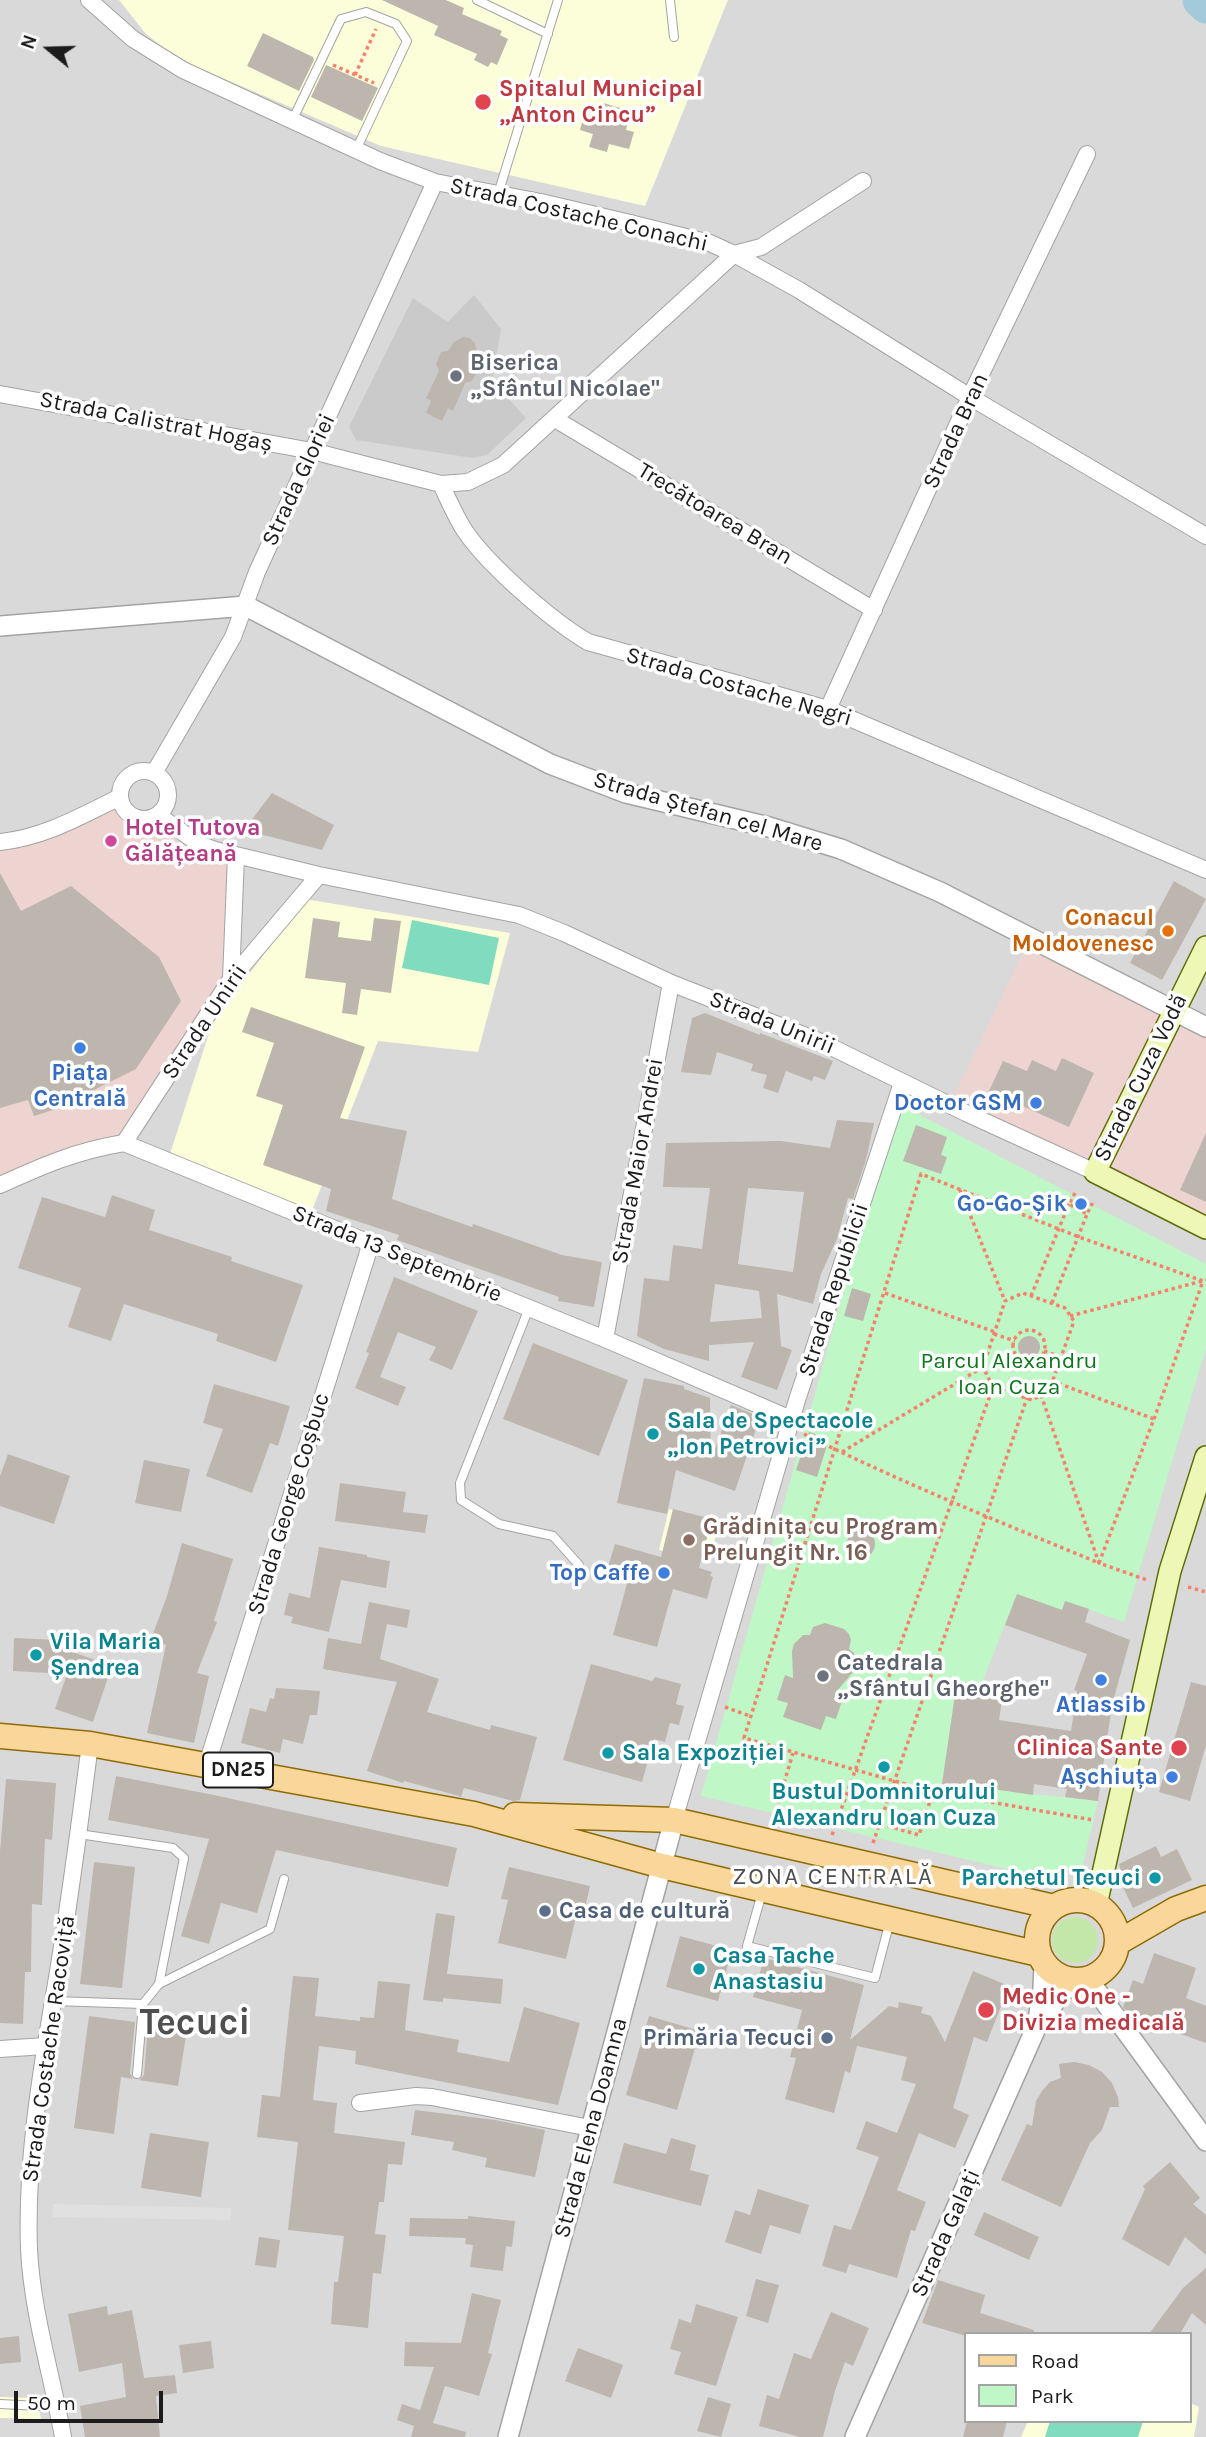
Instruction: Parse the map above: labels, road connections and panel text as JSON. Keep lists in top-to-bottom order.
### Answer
{
  "streets": {
    "main road": ["Strada Unirii", "Strada Cuza Vodă", "DN25"],
    "street": [
      "Strada Costache Conachi",
      "Strada Calistrat Hogaș",
      "Strada Bran",
      "Strada Gloriei",
      "Trecătoarea Bran",
      "Strada Costache Negri",
      "Strada Ștefan cel Mare",
      "Strada Maior Andrei",
      "Strada 13 Septembrie",
      "Strada Republicii",
      "Strada George Coșbuc",
      "Strada Costache Racoviță",
      "Strada Elena Doamna",
      "Strada Galați"
    ]
  },
  "crossings": [
    ["Strada Costache Conachi", "Strada Bran"],
    ["Strada Costache Conachi", "Strada Gloriei"],
    ["Strada Calistrat Hogaș", "Strada Gloriei"],
    ["Strada Calistrat Hogaș", "Strada Costache Negri"],
    ["Strada Bran", "Trecătoarea Bran"],
    ["Strada Bran", "Strada Costache Negri"],
    ["Strada Gloriei", "Strada Ștefan cel Mare"],
    ["Strada Gloriei", "Strada Unirii"],
    ["Strada Ștefan cel Mare", "Strada Cuza Vodă"],
    ["Strada Unirii", "Strada Cuza Vodă"],
    ["Strada Unirii", "Strada Maior Andrei"],
    ["Strada Unirii", "Strada 13 Septembrie"],
    ["Strada Unirii", "Strada Republicii"],
    ["Strada Maior Andrei", "Strada 13 Septembrie"],
    ["Strada 13 Septembrie", "Strada Republicii"],
    ["Strada 13 Septembrie", "Strada George Coșbuc"],
    ["Strada Republicii", "DN25"],
    ["Strada Republicii", "Strada Elena Doamna"],
    ["Strada George Coșbuc", "DN25"],
    ["DN25", "Strada Costache Racoviță"],
    ["DN25", "Strada Elena Doamna"],
    ["DN25", "Strada Galați"]
  ],
  "districts": ["ZONA CENTRALĂ", "Tecuci"],
  "parks": ["Parcul Alexandru Ioan Cuza"],
  "places": [
    "Spitalul Municipal „Anton Cincu”",
    "Biserica „Sfântul Nicolae\"",
    "Hotel Tutova Gălățeană",
    "Conacul Moldovenesc",
    "Piața Centrală",
    "Doctor GSM",
    "Go-Go-Șik",
    "Sala de Spectacole „Ion Petrovici”",
    "Grădinița cu Program Prelungit Nr. 16",
    "Top Caffe",
    "Vila Maria Șendrea",
    "Catedrala „Sfântul Gheorghe\"",
    "Atlassib",
    "Clinica Sante",
    "Sala Expoziției",
    "Bustul Domnitorului Alexandru Ioan Cuza",
    "Așchiuța",
    "Parchetul Tecuci",
    "Casa de cultură",
    "Casa Tache Anastasiu",
    "Medic One - Divizia medicală",
    "Primăria Tecuci"
  ],
  "legend": ["Road", "Park"],
  "scale_bar": "50 m",
  "north": "left"
}
